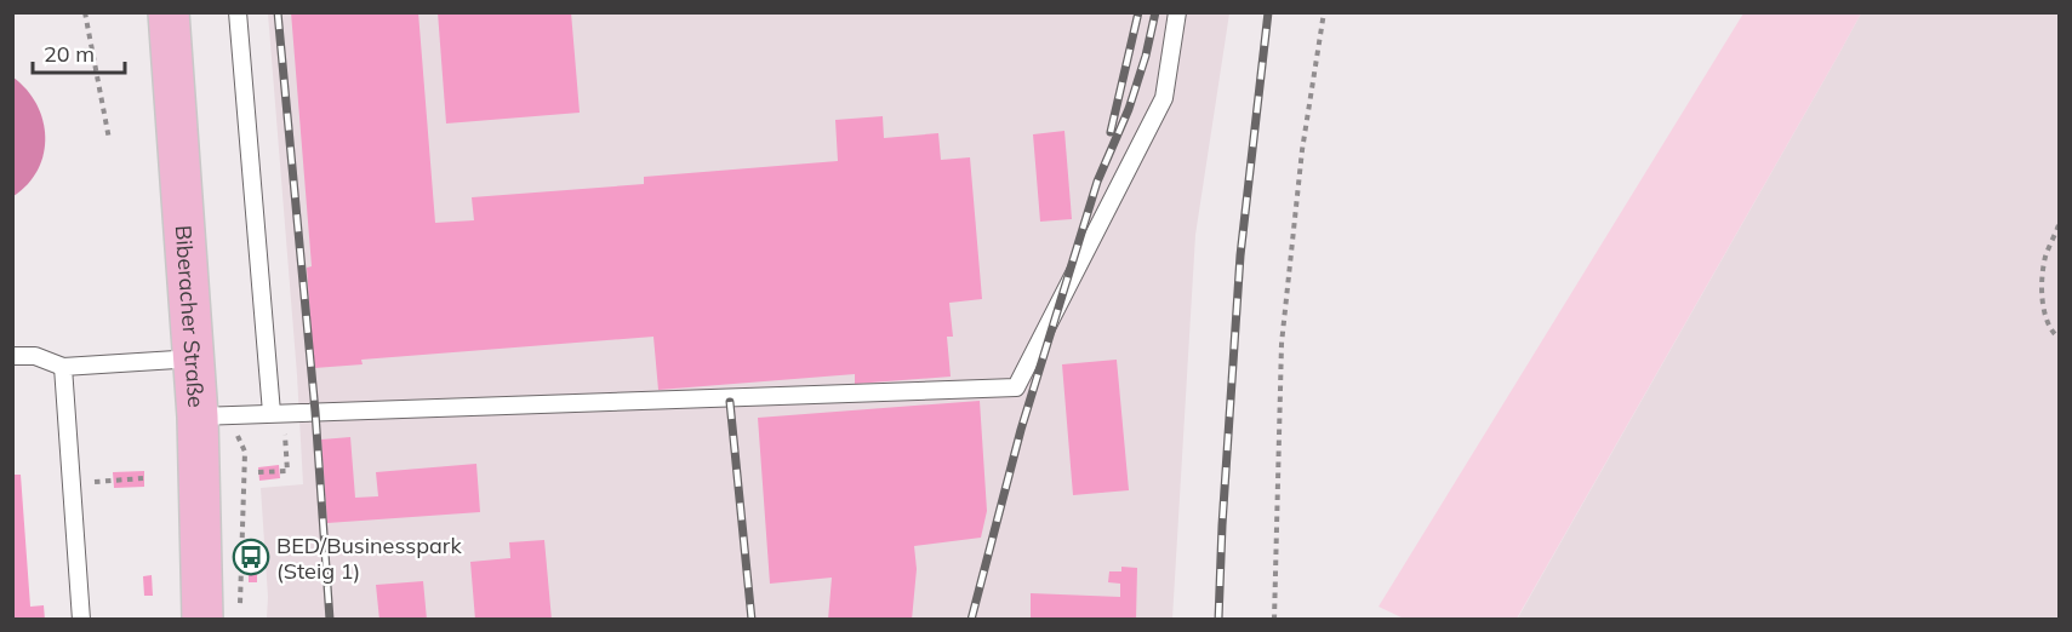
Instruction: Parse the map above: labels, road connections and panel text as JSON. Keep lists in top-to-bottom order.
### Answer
{
  "streets": {
    "main road": ["Biberacher Straße"]
  },
  "places": {
    "bus stop": ["BED/Businesspark (Steig 1)"]
  },
  "scale_bar": "20 m"
}
